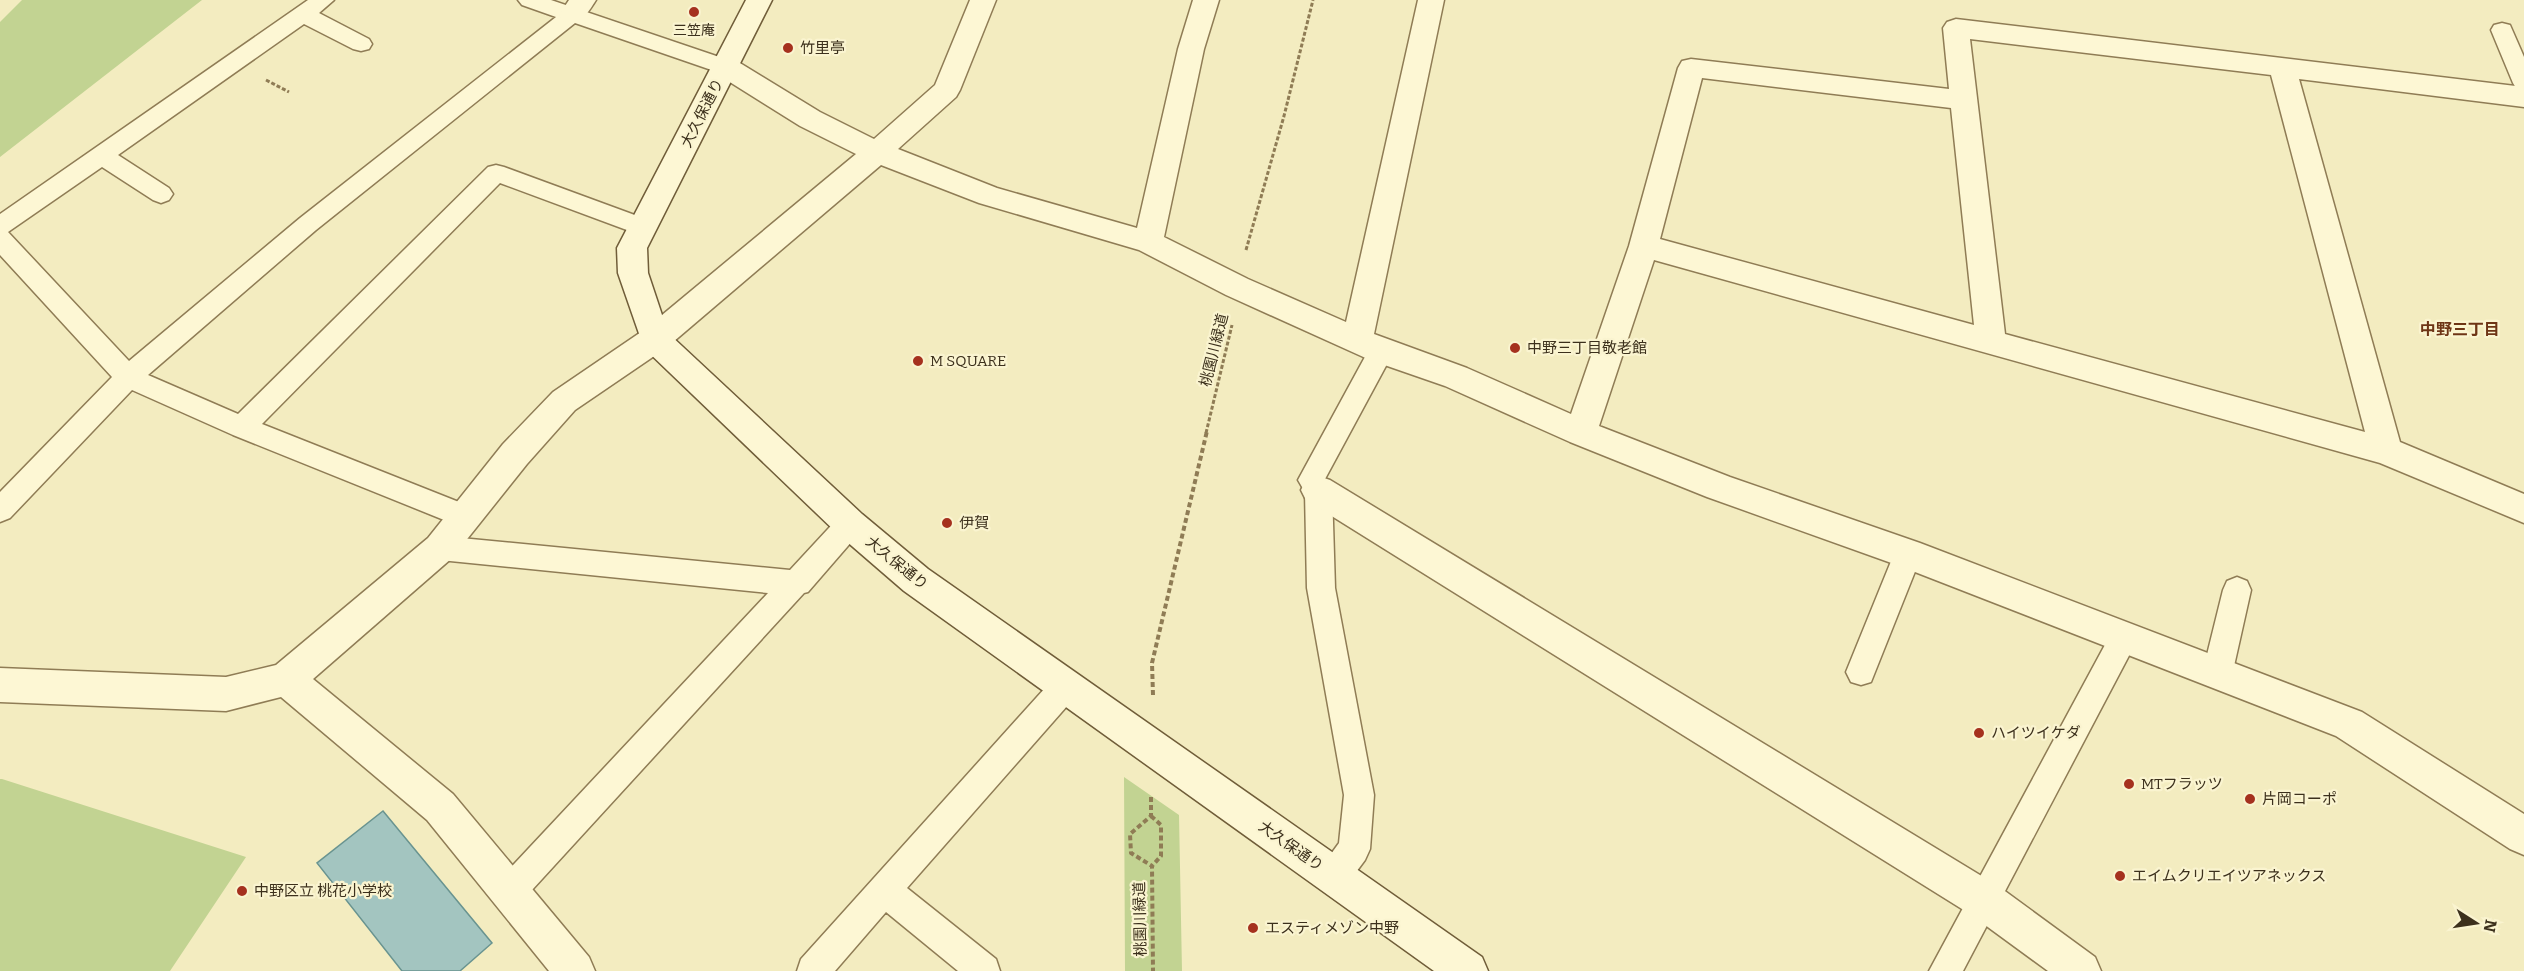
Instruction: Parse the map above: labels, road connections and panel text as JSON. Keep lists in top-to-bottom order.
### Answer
{
  "streets": {
    "street": ["大久保通り"],
    "path": ["桃園川緑道"]
  },
  "districts": ["中野三丁目"],
  "places": [
    "三笠庵",
    "竹里亭",
    "中野三丁目敬老館",
    "M SQUARE",
    "伊賀",
    "ハイツイケダ",
    "MTフラッツ",
    "片岡コーポ",
    "エイムクリエイツアネックス",
    "中野区立 桃花小学校",
    "エスティメゾン中野"
  ],
  "north": "right"
}
